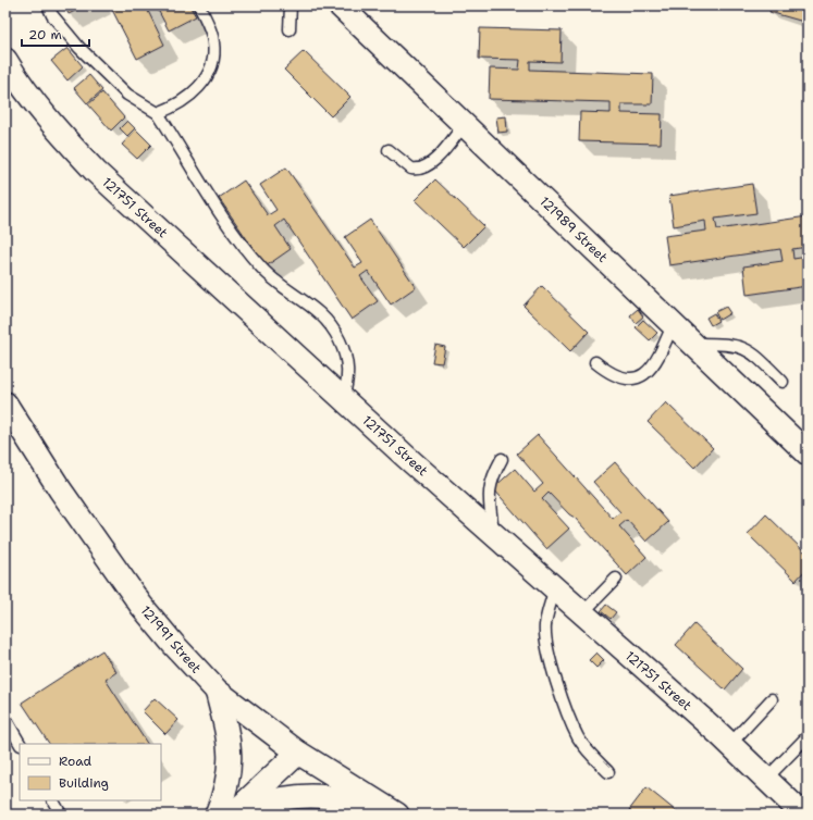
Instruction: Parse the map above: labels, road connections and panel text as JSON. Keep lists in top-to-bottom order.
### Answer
{
  "streets": {
    "street": ["121751 Street", "121989 Street", "121991 Street"]
  },
  "legend": ["Road", "Building"],
  "scale_bar": "20 m"
}
